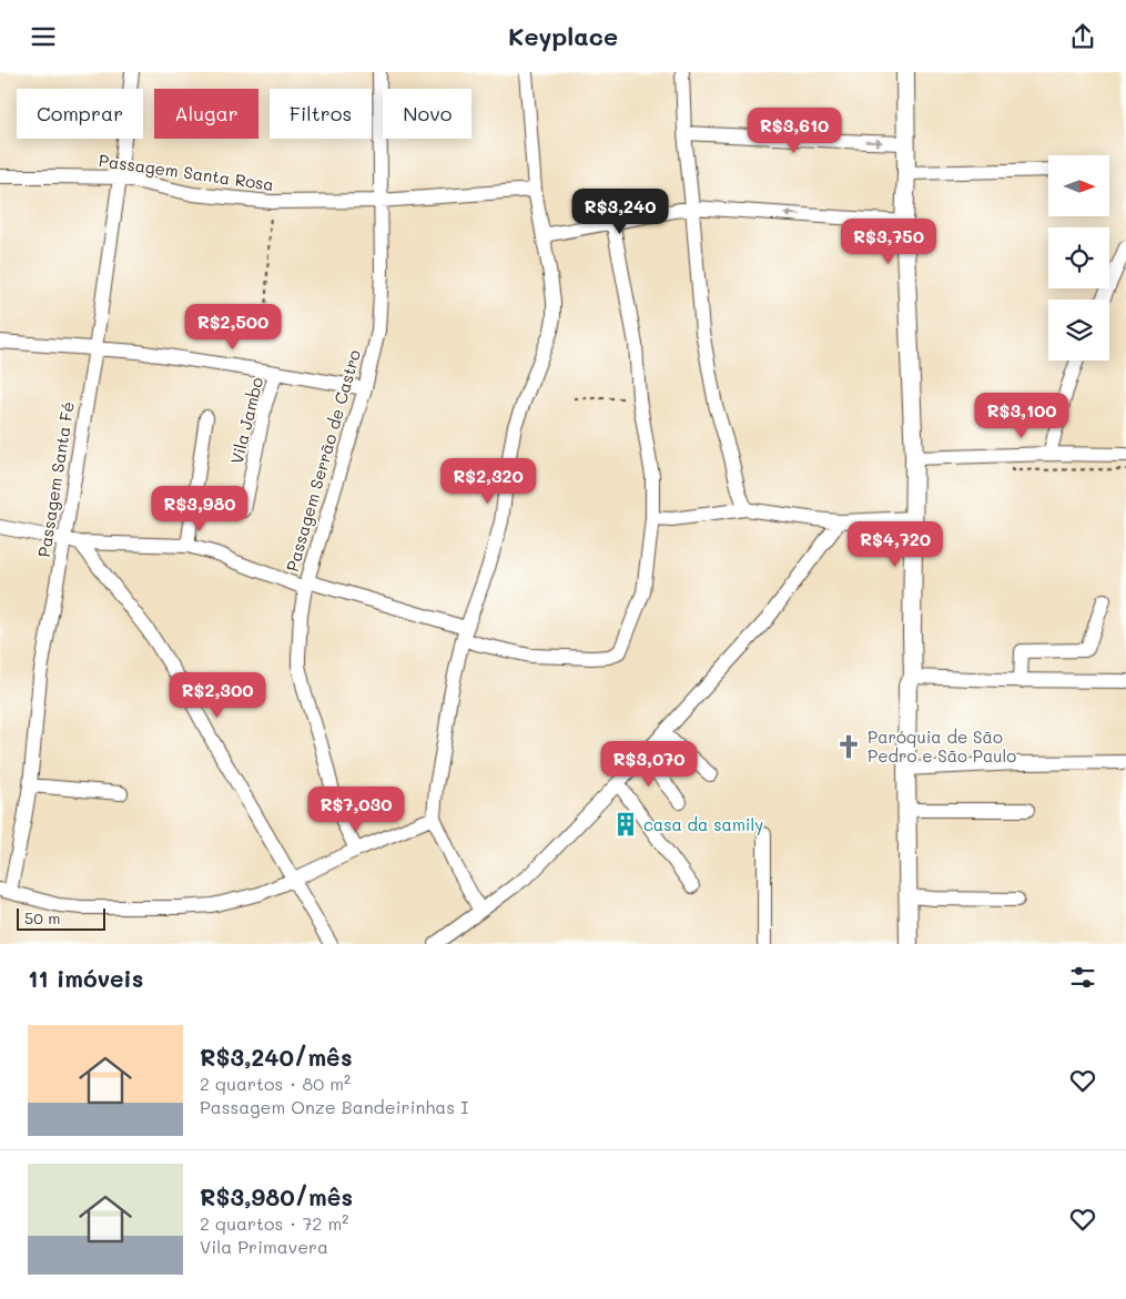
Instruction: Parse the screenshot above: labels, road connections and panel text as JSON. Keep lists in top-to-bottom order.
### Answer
{
  "streets": {
    "street": [
      "Passagem Santa Rosa",
      "Vila Jambo",
      "Passagem Serrão de Castro",
      "Passagem Santa Fé"
    ]
  },
  "crossings": [
    ["Passagem Santa Rosa", "Passagem Serrão de Castro"],
    ["Passagem Santa Rosa", "Passagem Santa Fé"]
  ],
  "places": {
    "church": ["Paróquia de São Pedro e São Paulo"],
    "building": ["casa da samily"]
  },
  "scale_bar": "50 m",
  "north": "right",
  "page": {
    "header": "Keyplace",
    "chip": [
      "Comprar",
      "Alugar",
      "Filtros",
      "Novo"
    ],
    "price": [
      "R$3,610",
      "R$3,240",
      "R$3,750",
      "R$2,500",
      "R$3,100",
      "R$2,320",
      "R$3,980",
      "R$4,720",
      "R$2,300",
      "R$3,070",
      "R$7,030"
    ],
    "scale": "50 m",
    "heading": "11 imóveis",
    "list": [
      {
        "name": "R$3,240/mês",
        "note": "2 quartos · 80 m² · Passagem Onze Bandeirinhas I"
      },
      {
        "name": "R$3,980/mês",
        "note": "2 quartos · 72 m² · Vila Primavera"
      }
    ]
  }
}
